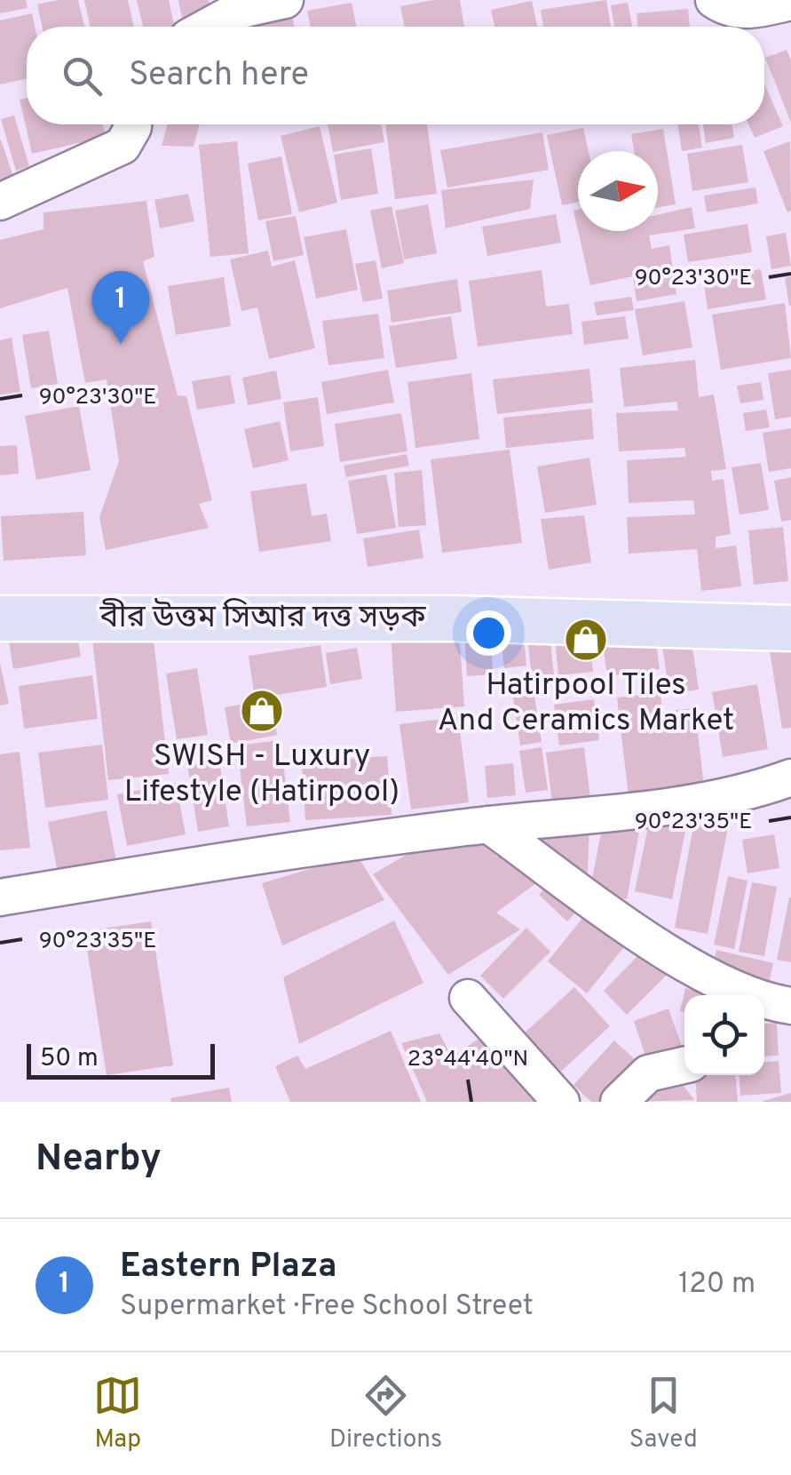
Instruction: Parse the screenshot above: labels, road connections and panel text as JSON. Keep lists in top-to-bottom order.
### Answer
{
  "streets": {
    "main road": ["বীর উত্তম সিআর দত্ত সড়ক"]
  },
  "places": {
    "shop": ["Hatirpool Tiles And Ceramics Market", "SWISH - Luxury Lifestyle (Hatirpool)"]
  },
  "scale_bar": "50 m",
  "north": "right",
  "page": {
    "search": "Search here",
    "pins": "1",
    "scale": "50 m",
    "heading": "Nearby",
    "list": [
      {
        "mark": "1",
        "name": "Eastern Plaza",
        "note": "Supermarket · Free School Street",
        "value": "120 m"
      }
    ],
    "nav": ["Map", "Directions", "Saved"]
  },
  "coordinates": ["90°23'30\"E", "90°23'35\"E", "23°44'40\"N"]
}
